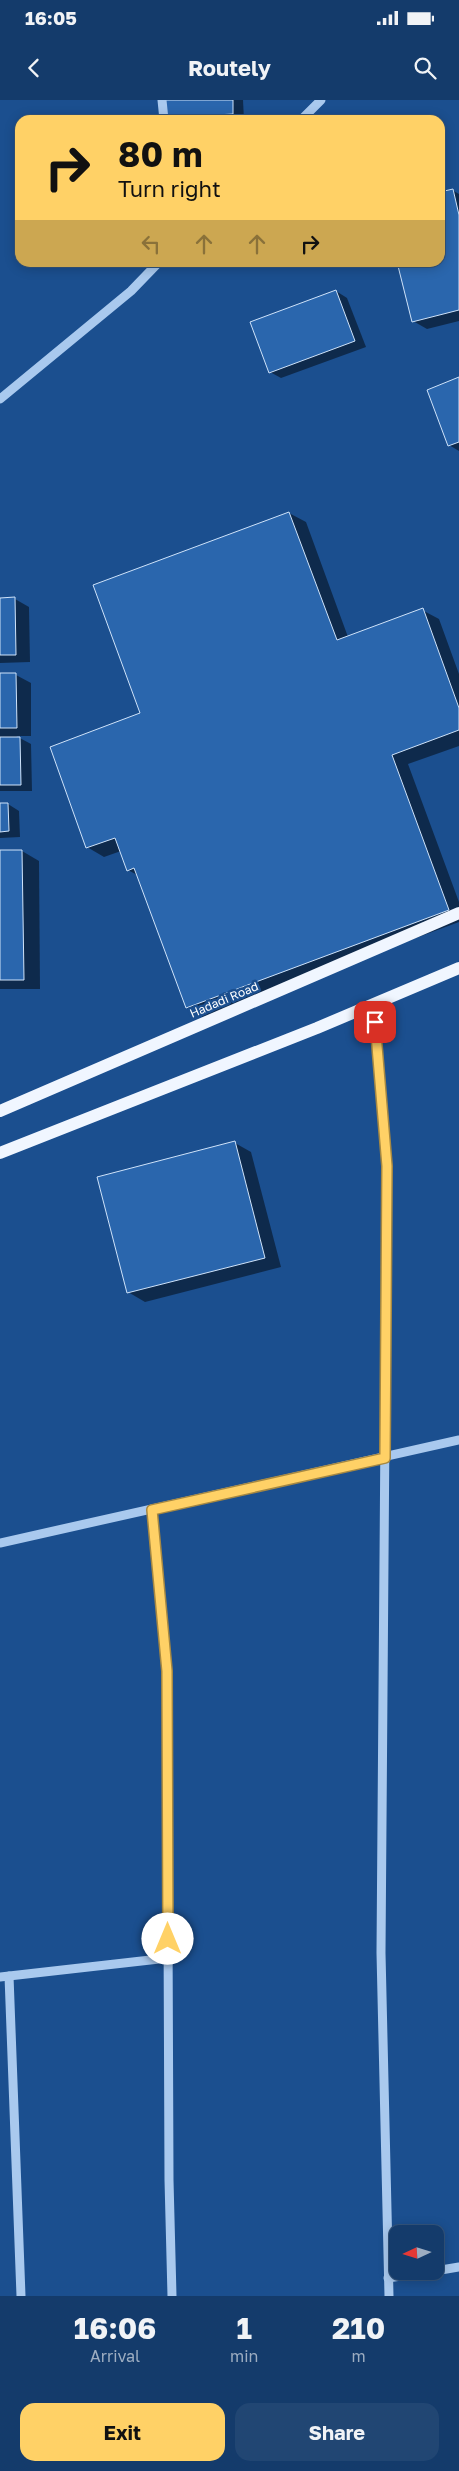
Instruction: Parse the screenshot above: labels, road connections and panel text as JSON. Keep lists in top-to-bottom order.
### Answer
{
  "streets": {
    "main road": ["Hadadi Road"]
  },
  "north": "left",
  "page": {
    "status": "16:05",
    "header": "Routely",
    "turn": ["80 m", "Turn right"],
    "eta": [
      "16:06",
      "Arrival",
      "1",
      "min",
      "210",
      "m"
    ],
    "buttons": ["Exit", "Share"]
  }
}
